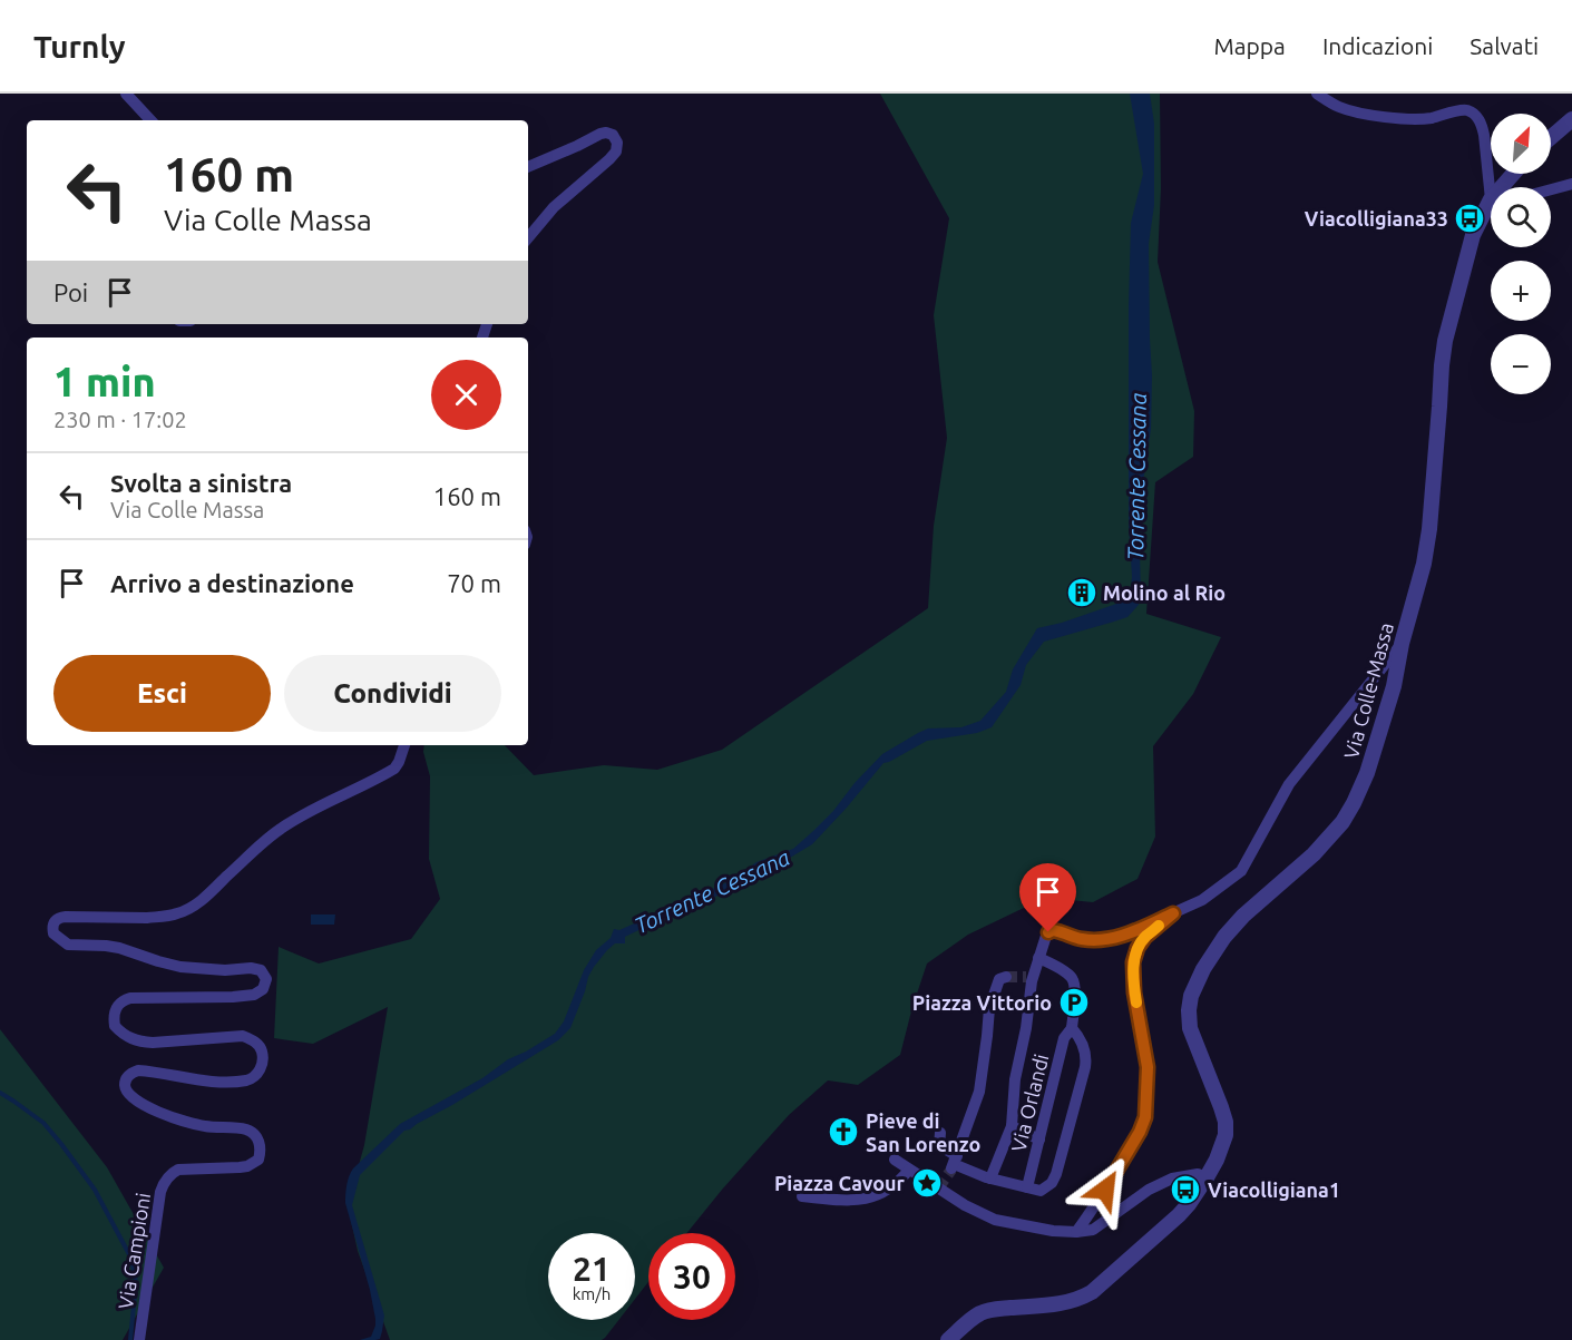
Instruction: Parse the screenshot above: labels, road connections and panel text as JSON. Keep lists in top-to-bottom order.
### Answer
{
  "streets": {
    "street": ["Via Colle-Massa", "Via Orlandi", "Via Campioni"]
  },
  "water": ["Torrente Cessana"],
  "places": {
    "bus stop": ["Viacolligiana33", "Viacolligiana1"],
    "building": ["Molino al Rio"],
    "parking": ["Piazza Vittorio"],
    "church": ["Pieve di San Lorenzo"],
    "place": ["Piazza Cavour"]
  },
  "north": "top right",
  "page": {
    "header": "Turnly",
    "nav": ["Mappa", "Indicazioni", "Salvati"],
    "map_buttons": ["+", "−"],
    "turn": ["160 m", "Via Colle Massa"],
    "then": "Poi",
    "heading": ["1 min", "230 m · 17:02"],
    "list": [
      {
        "name": "Svolta a sinistra",
        "note": "Via Colle Massa",
        "value": "160 m"
      },
      {
        "name": "Arrivo a destinazione",
        "value": "70 m"
      }
    ],
    "buttons": ["Esci", "Condividi"],
    "speed": "21 km/h",
    "limit": "30"
  }
}
